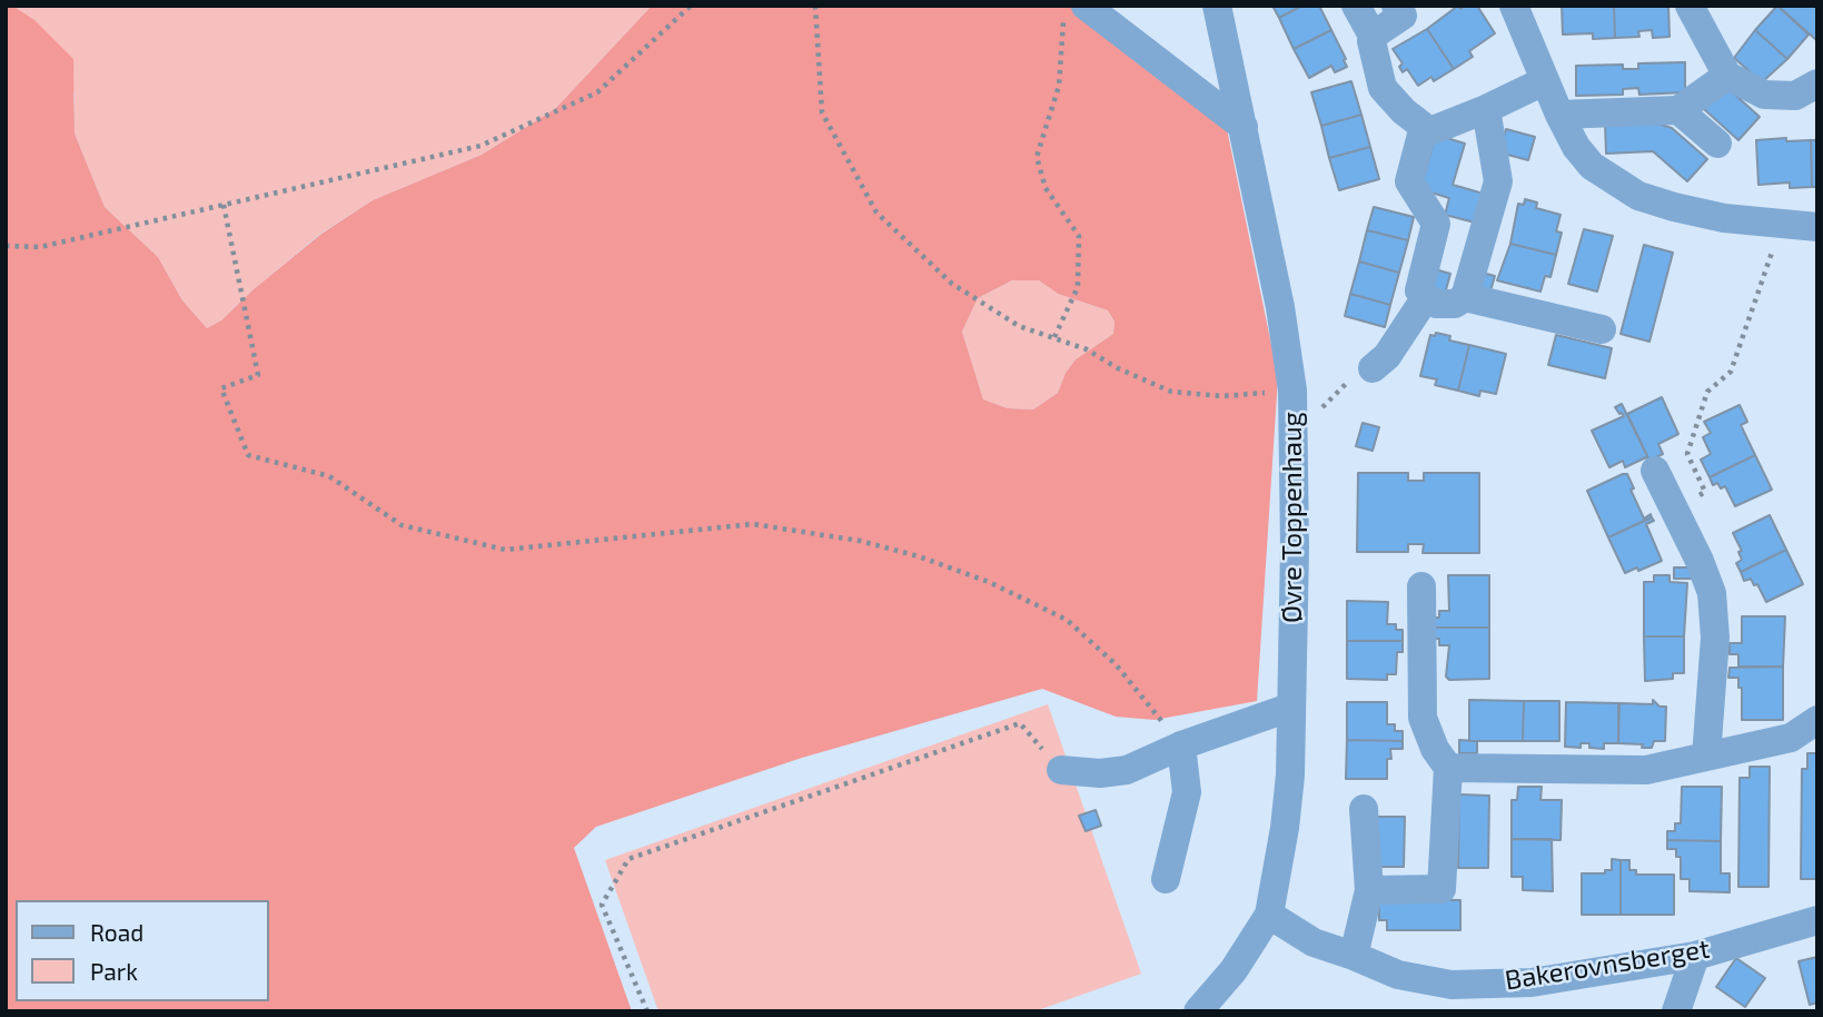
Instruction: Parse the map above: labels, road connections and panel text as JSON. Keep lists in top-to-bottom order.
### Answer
{
  "streets": {
    "street": ["Øvre Toppenhaug", "Bakerovnsberget"]
  },
  "crossings": [
    ["Øvre Toppenhaug", "Bakerovnsberget"]
  ],
  "legend": ["Road", "Park"]
}
